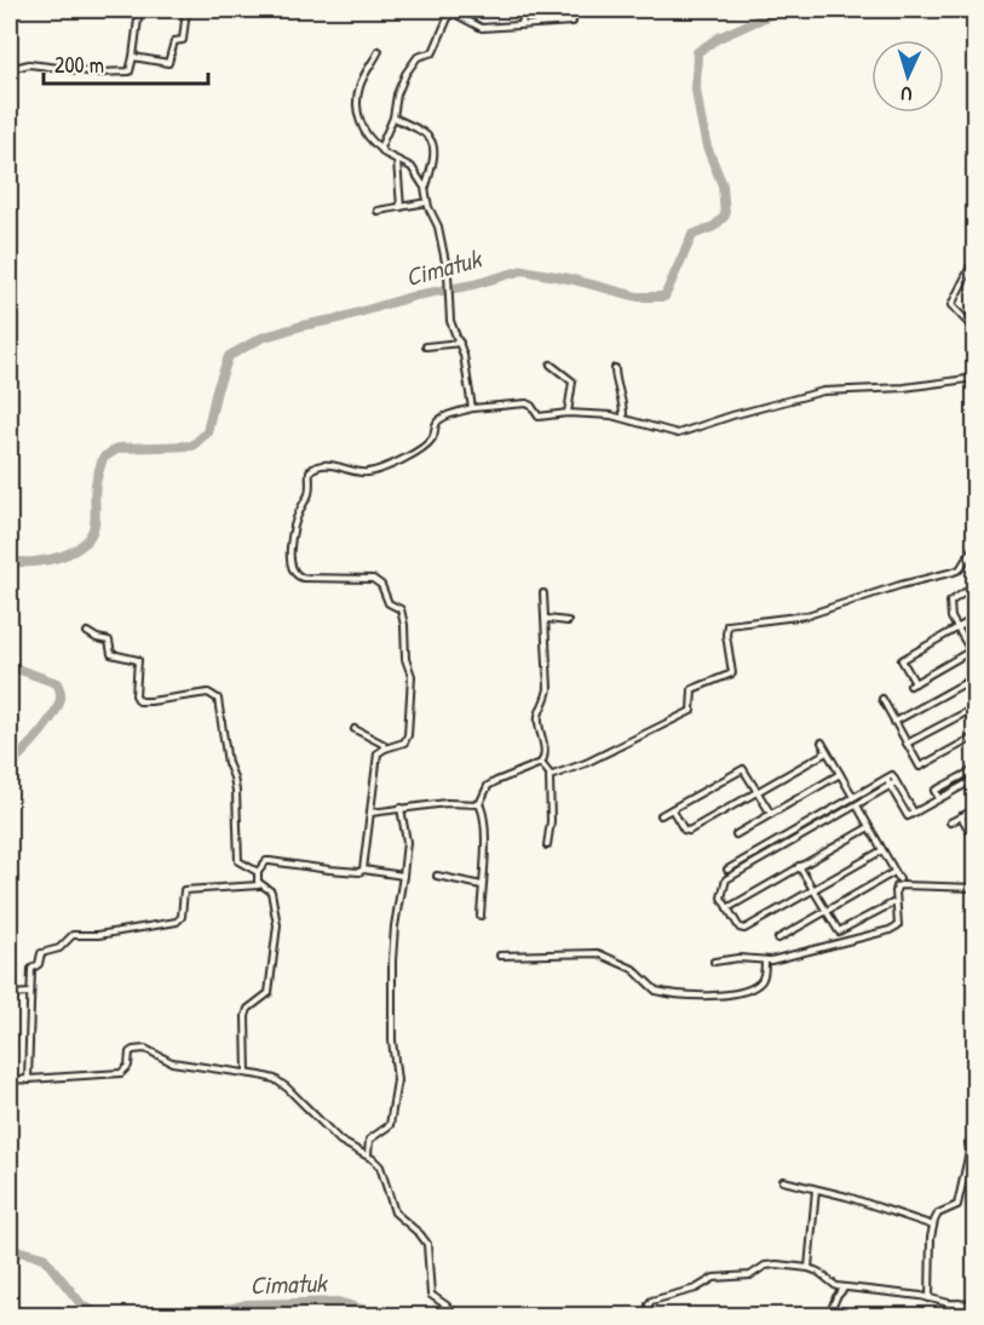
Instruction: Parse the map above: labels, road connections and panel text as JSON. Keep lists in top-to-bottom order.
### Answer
{
  "water": ["Cimatuk"],
  "scale_bar": "200 m",
  "north": "bottom"
}
